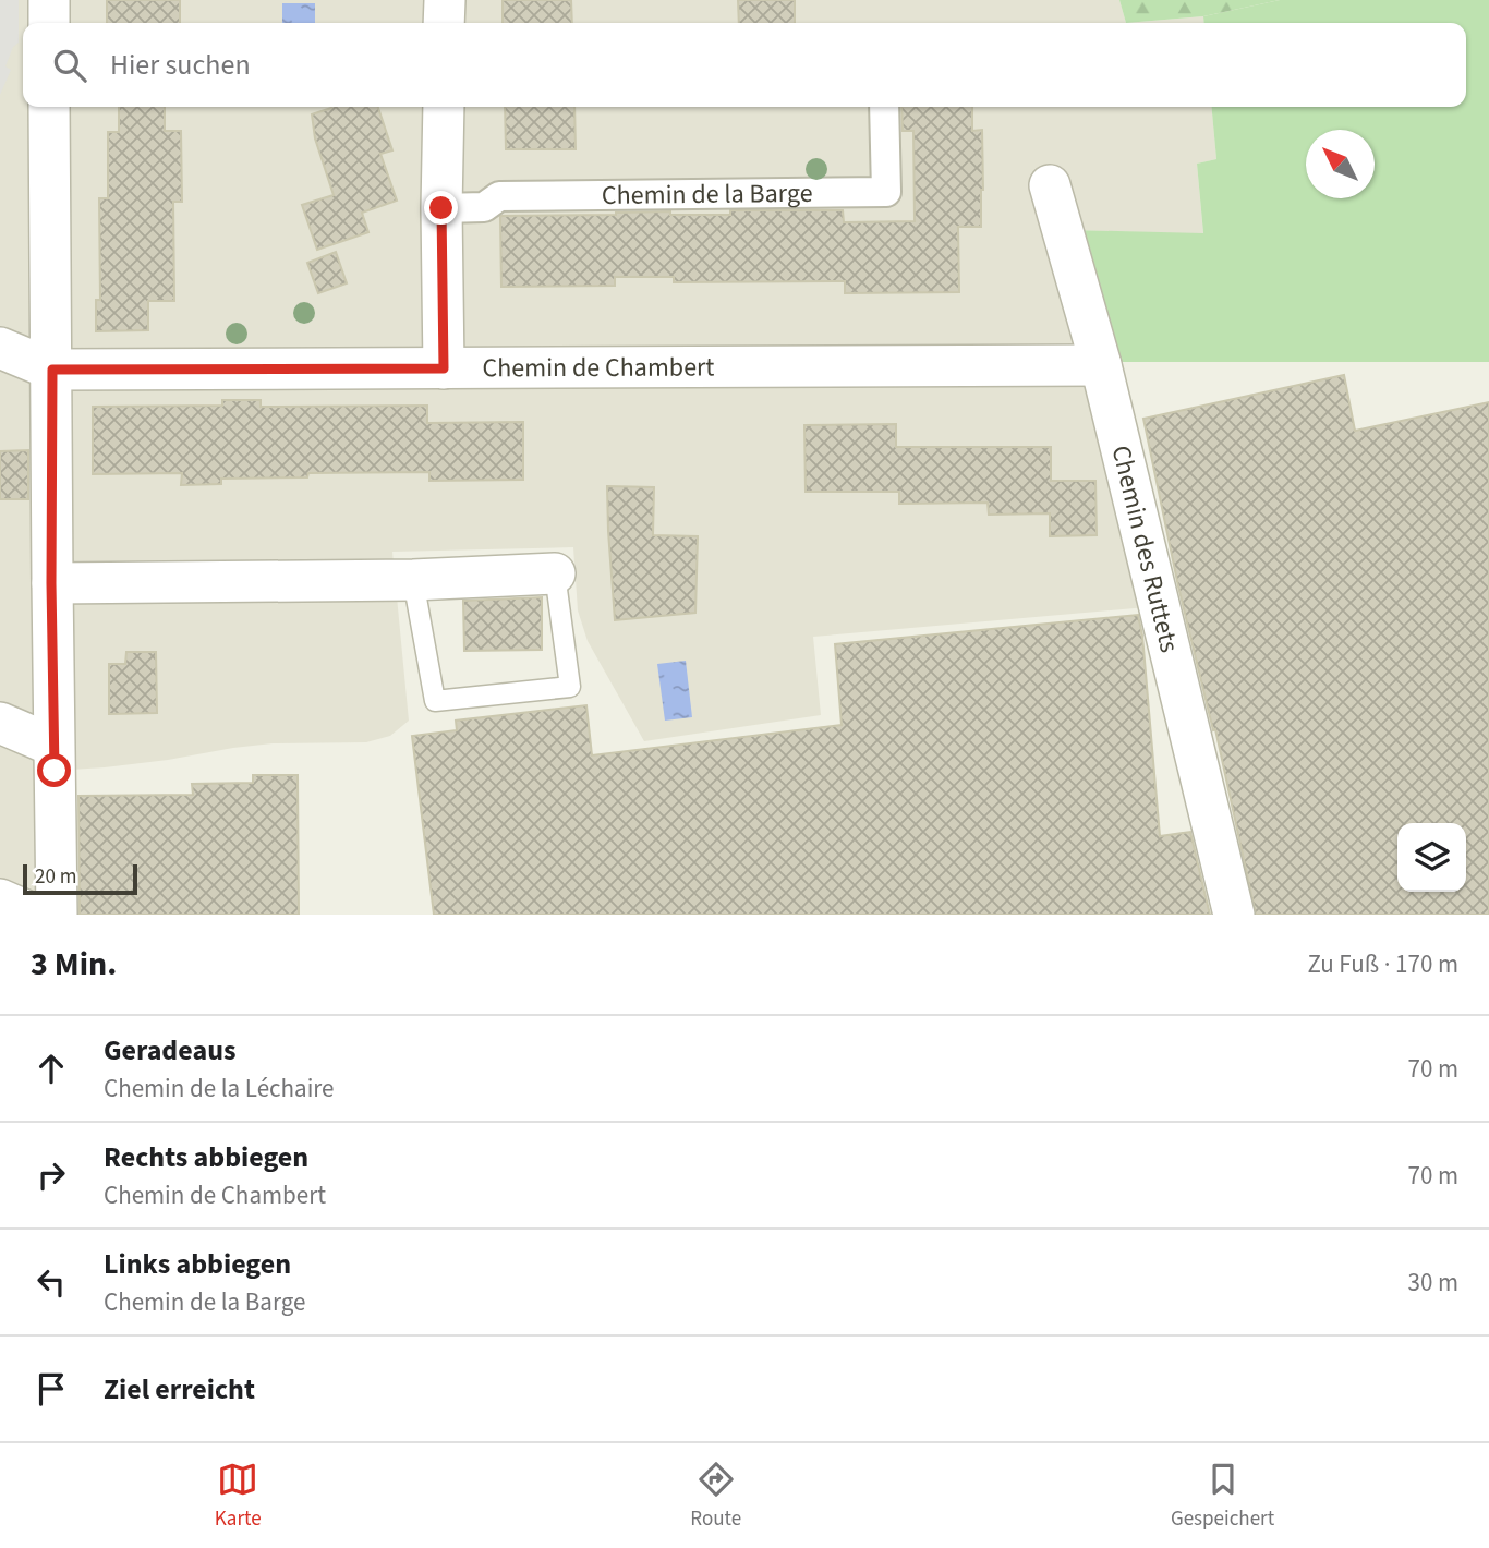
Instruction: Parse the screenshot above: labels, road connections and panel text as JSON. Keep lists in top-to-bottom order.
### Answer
{
  "streets": {
    "street": ["Chemin de la Barge", "Chemin de Chambert", "Chemin des Ruttets"]
  },
  "crossings": [
    ["Chemin de Chambert", "Chemin des Ruttets"]
  ],
  "scale_bar": "20 m",
  "north": "top left",
  "page": {
    "search": "Hier suchen",
    "scale": "20 m",
    "heading": ["3 Min.", "Zu Fuß · 170 m"],
    "list": [
      ["Geradeaus", "Chemin de la Léchaire", "70 m"],
      ["Rechts abbiegen", "Chemin de Chambert", "70 m"],
      ["Links abbiegen", "Chemin de la Barge", "30 m"],
      "Ziel erreicht"
    ],
    "nav": ["Karte", "Route", "Gespeichert"]
  }
}
